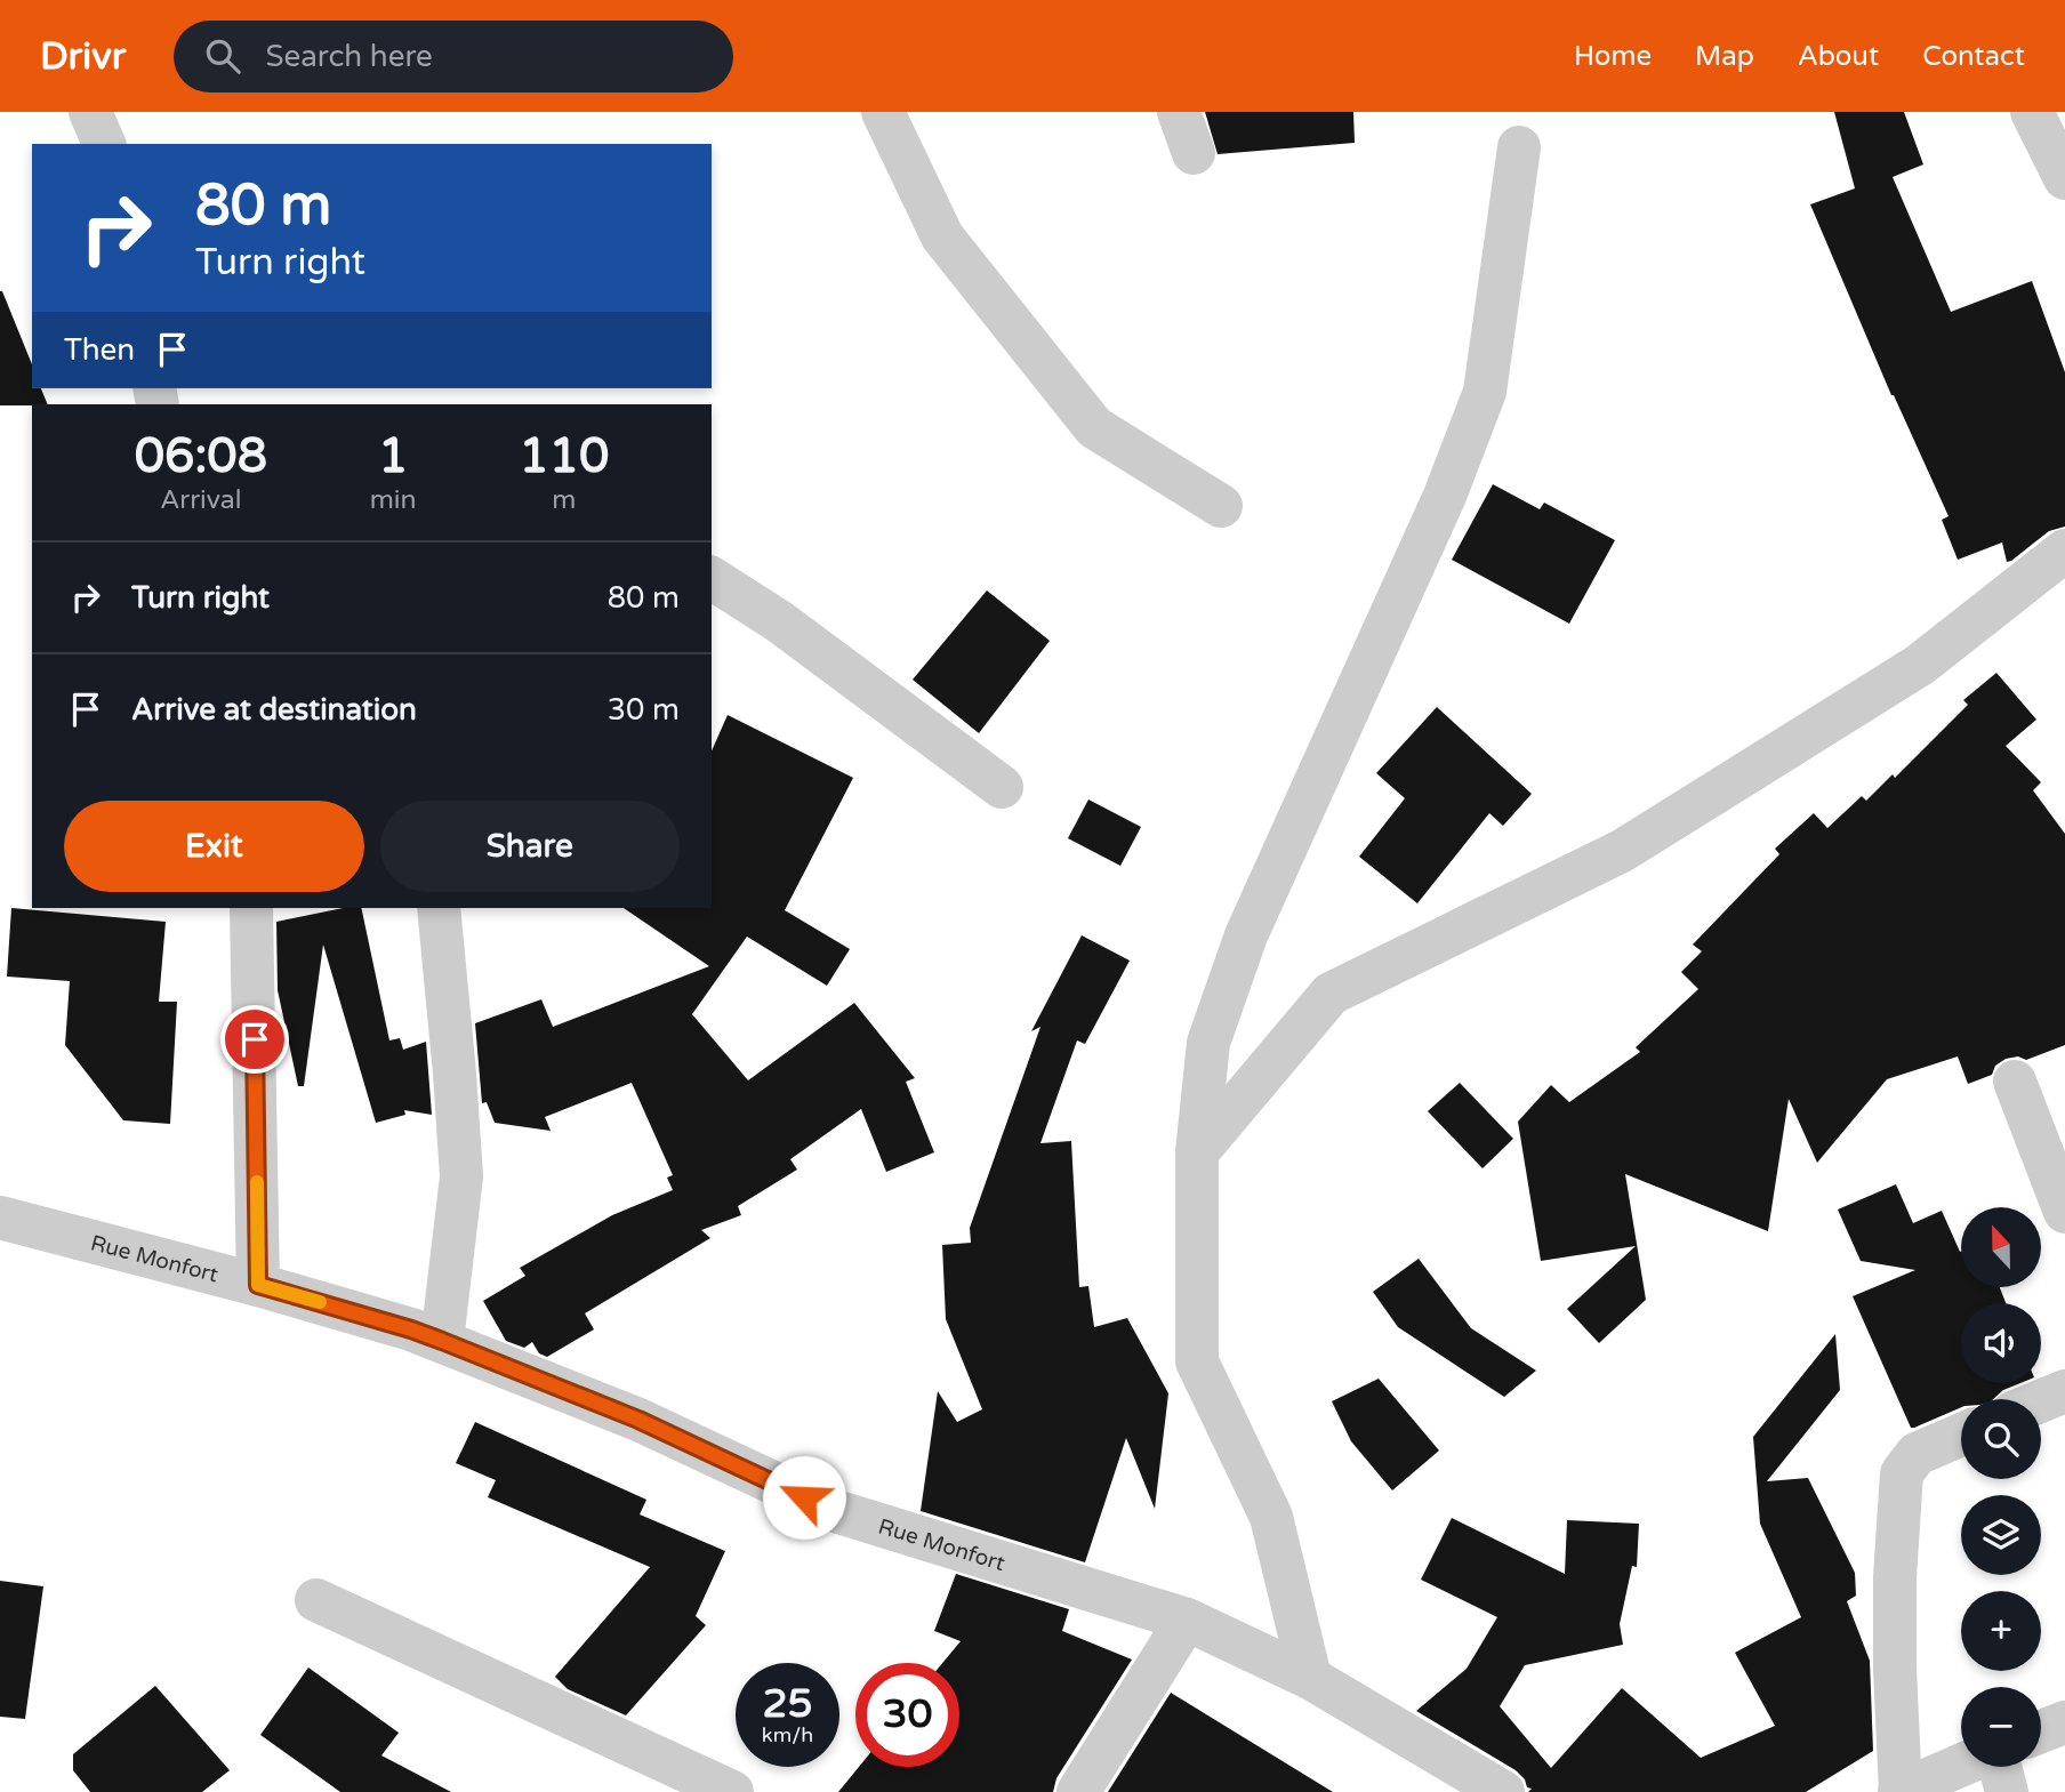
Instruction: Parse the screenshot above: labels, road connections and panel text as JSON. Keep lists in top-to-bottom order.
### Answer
{
  "streets": {
    "street": ["Rue Monfort"]
  },
  "north": "top",
  "page": {
    "header": "Drivr",
    "search": "Search here",
    "nav": [
      "Home",
      "Map",
      "About",
      "Contact"
    ],
    "turn": ["80 m", "Turn right"],
    "then": "Then",
    "eta": [
      "06:08",
      "Arrival",
      "1",
      "min",
      "110",
      "m"
    ],
    "list": [
      {
        "name": "Turn right",
        "value": "80 m"
      },
      {
        "name": "Arrive at destination",
        "value": "30 m"
      }
    ],
    "buttons": ["Exit", "Share"],
    "map_buttons": ["+", "−"],
    "speed": "25 km/h",
    "limit": "30"
  }
}
